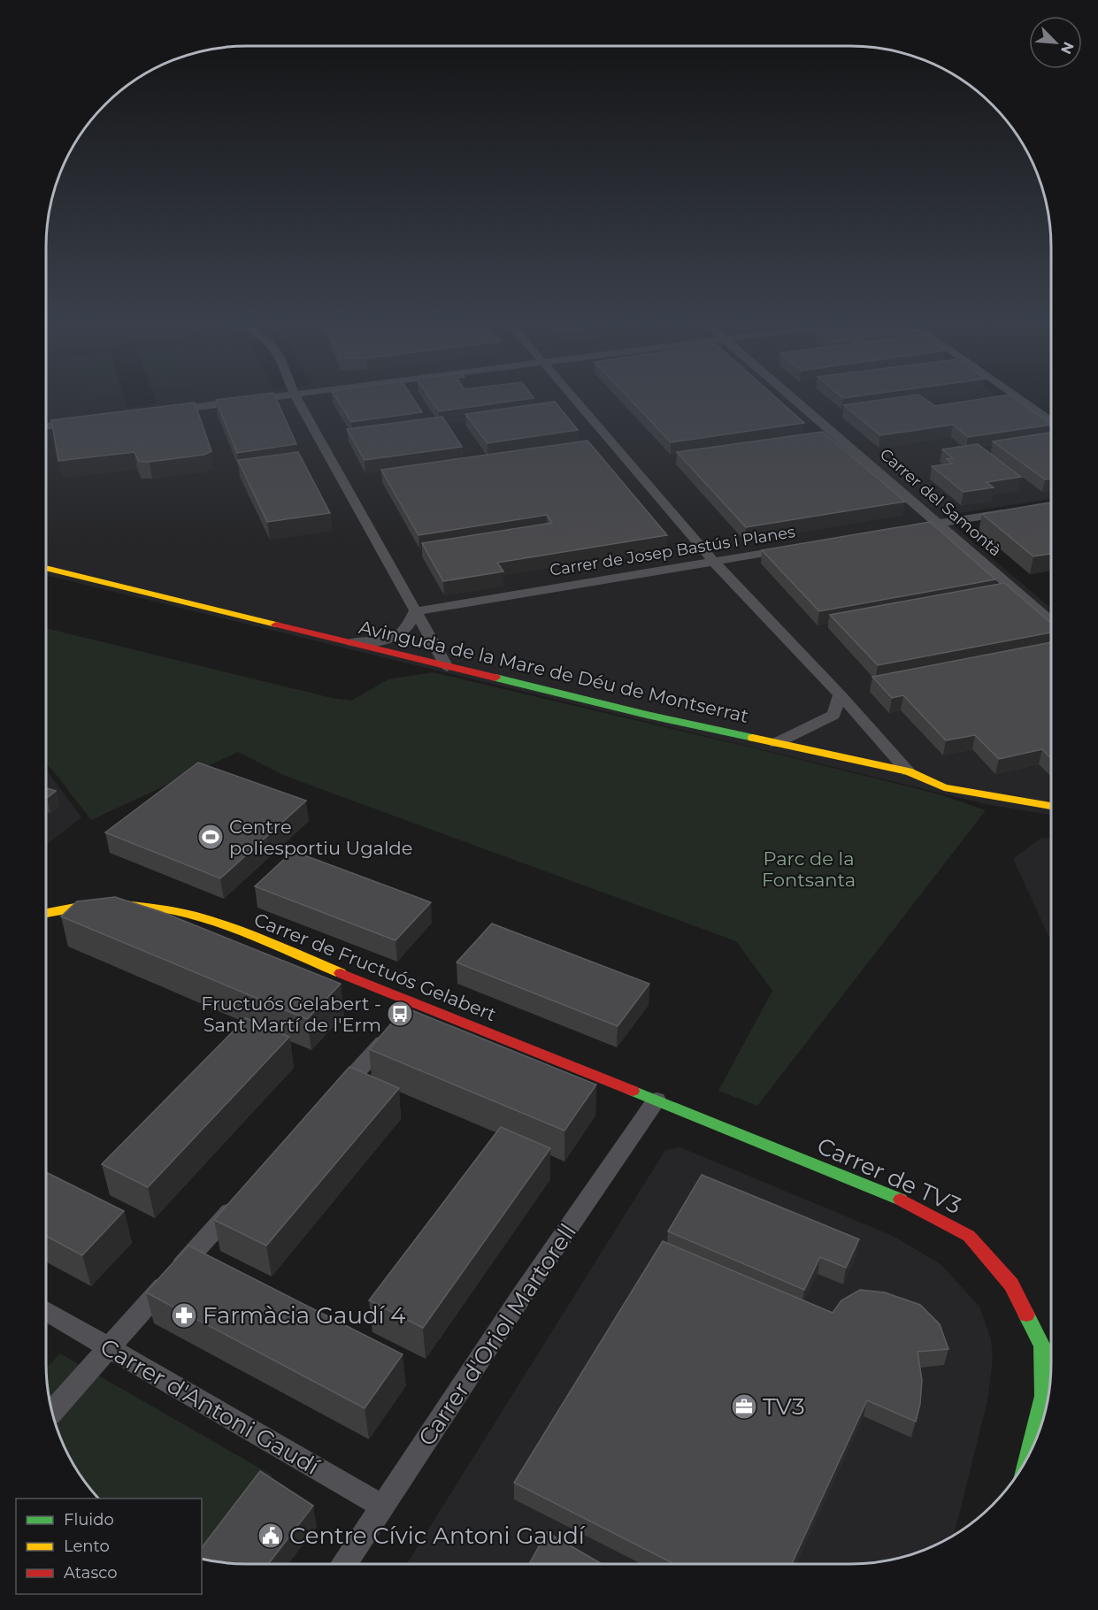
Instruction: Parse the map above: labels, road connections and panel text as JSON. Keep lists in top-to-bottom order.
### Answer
{
  "streets": {
    "street": [
      "Carrer del Samontà",
      "Carrer de Josep Bastús i Planes",
      "Avinguda de la Mare de Déu de Montserrat",
      "Carrer de Fructuós Gelabert",
      "Carrer de TV3",
      "Carrer d'Oriol Martorell",
      "Carrer d'Antoni Gaudí"
    ]
  },
  "crossings": [
    ["Carrer de Fructuós Gelabert", "Carrer de TV3"],
    ["Carrer de Fructuós Gelabert", "Carrer d'Oriol Martorell"],
    ["Carrer de TV3", "Carrer d'Oriol Martorell"],
    ["Carrer d'Oriol Martorell", "Carrer d'Antoni Gaudí"]
  ],
  "parks": ["Parc de la Fontsanta"],
  "places": {
    "sports": ["Centre poliesportiu Ugalde"],
    "bus stop": ["Fructuós Gelabert - Sant Martí de l'Erm"],
    "pharmacy": ["Farmàcia Gaudí 4"],
    "office": ["TV3"],
    "public building": ["Centre Cívic Antoni Gaudí"]
  },
  "legend": ["Fluido", "Lento", "Atasco"],
  "north": "bottom right"
}
